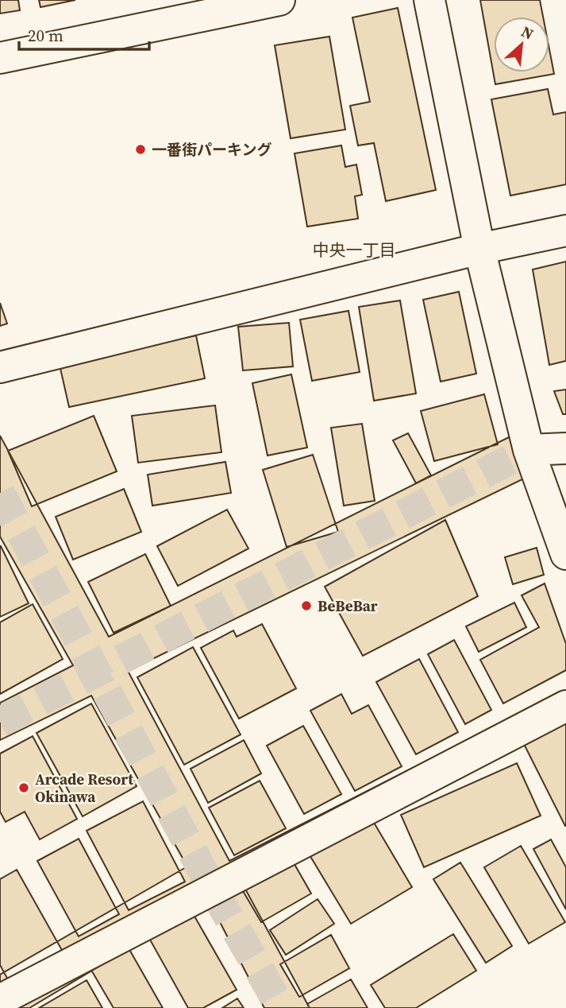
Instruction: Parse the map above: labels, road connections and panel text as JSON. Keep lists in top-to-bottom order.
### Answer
{
  "districts": ["中央一丁目"],
  "places": ["一番街パーキング", "BeBeBar", "Arcade Resort Okinawa"],
  "scale_bar": "20 m",
  "north": "top right"
}
